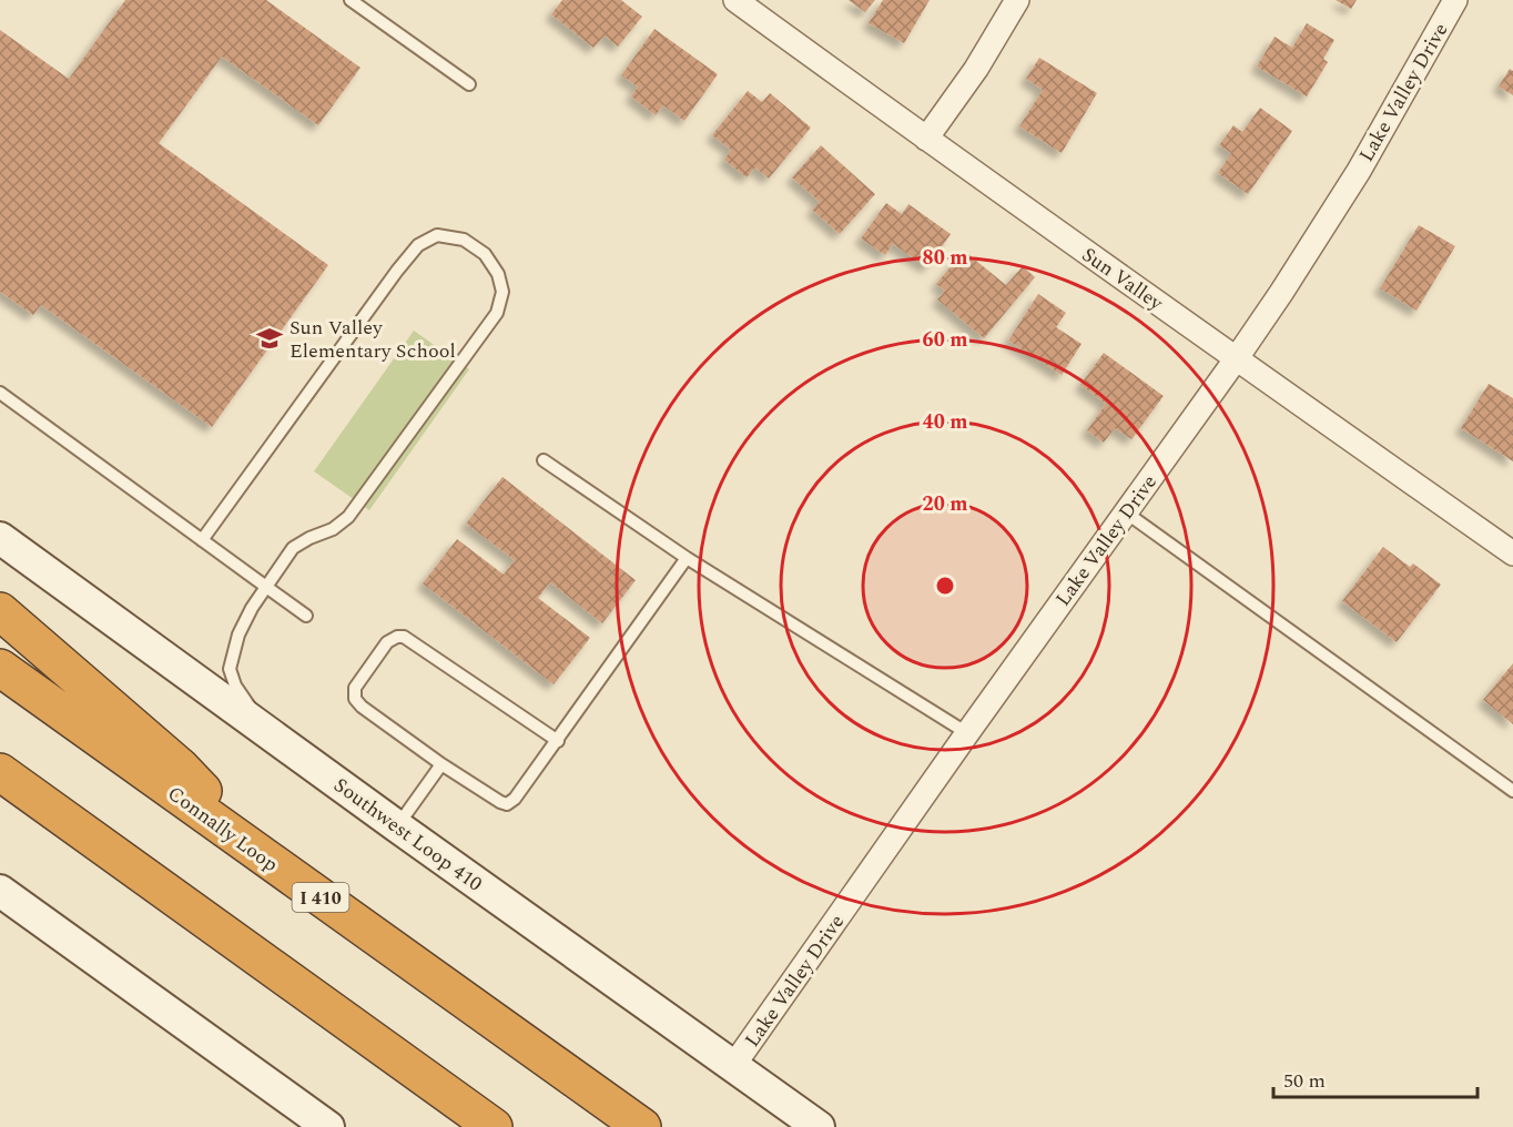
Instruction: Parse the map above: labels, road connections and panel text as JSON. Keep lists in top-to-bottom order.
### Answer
{
  "streets": {
    "highway": ["Connally Loop", "I 410"],
    "main road": ["Southwest Loop 410"],
    "street": ["Lake Valley Drive", "Sun Valley"]
  },
  "crossings": [
    ["Lake Valley Drive", "Sun Valley"],
    ["Lake Valley Drive", "Southwest Loop 410"]
  ],
  "places": {
    "school or university": ["Sun Valley Elementary School"]
  },
  "scale_bar": "50 m",
  "rings": [
    "80 m",
    "60 m",
    "40 m",
    "20 m"
  ]
}
